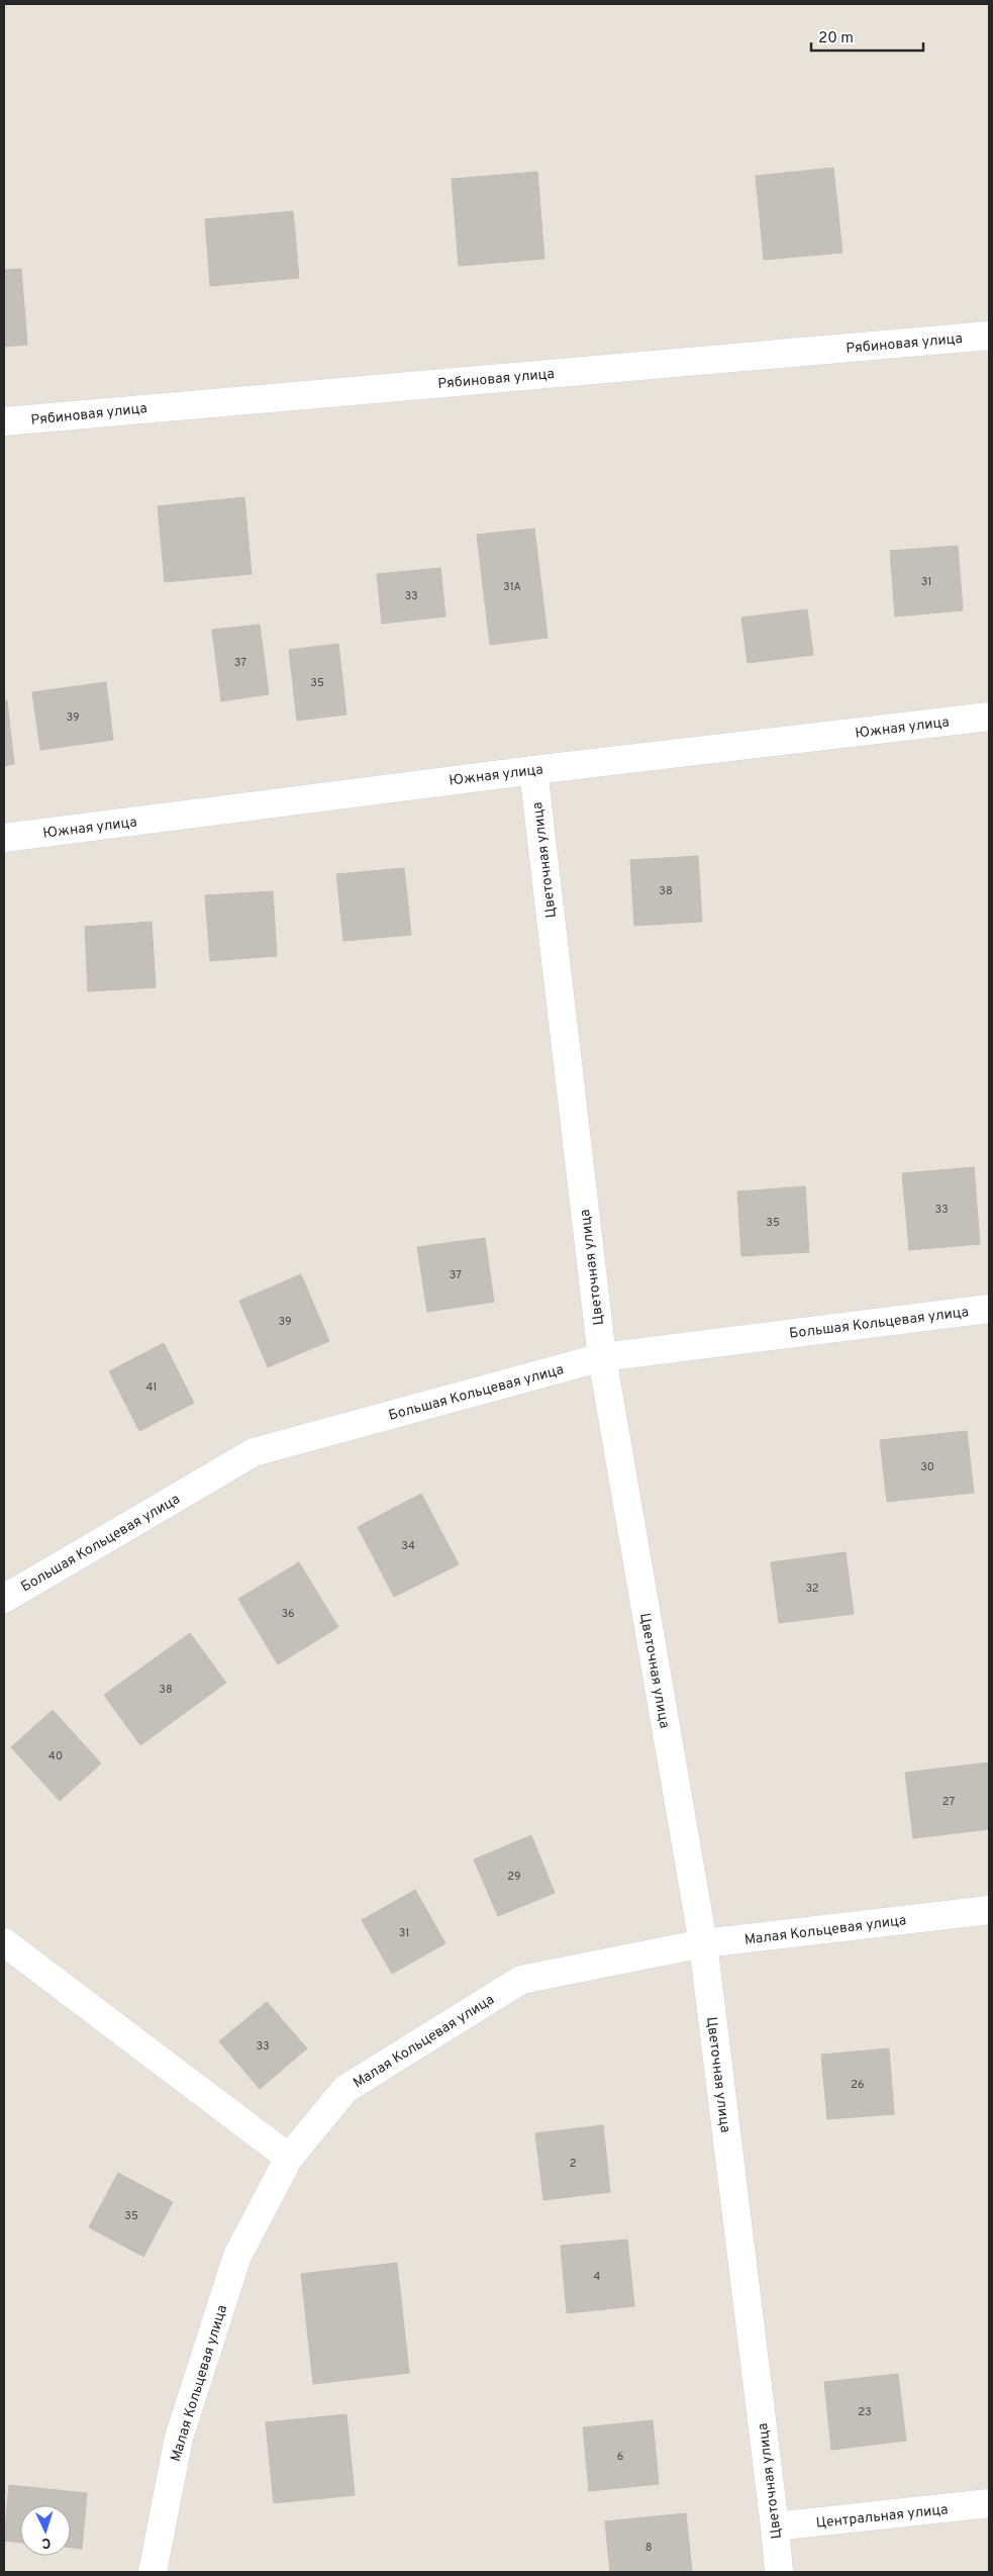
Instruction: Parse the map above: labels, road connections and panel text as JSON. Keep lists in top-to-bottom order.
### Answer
{
  "streets": {
    "street": [
      "Рябиновая улица",
      "Южная улица",
      "Цветочная улица",
      "Большая Кольцевая улица",
      "Малая Кольцевая улица",
      "Центральная улица"
    ]
  },
  "crossings": [
    ["Южная улица", "Цветочная улица"],
    ["Цветочная улица", "Большая Кольцевая улица"],
    ["Цветочная улица", "Малая Кольцевая улица"],
    ["Цветочная улица", "Центральная улица"]
  ],
  "house_numbers": [
    "31",
    "31А",
    "33",
    "37",
    "35",
    "39",
    "38",
    "33",
    "35",
    "37",
    "39",
    "41",
    "30",
    "34",
    "32",
    "36",
    "38",
    "40",
    "27",
    "29",
    "31",
    "33",
    "26",
    "2",
    "35",
    "4",
    "23",
    "6",
    "8"
  ],
  "scale_bar": "20 m",
  "north": "bottom"
}
